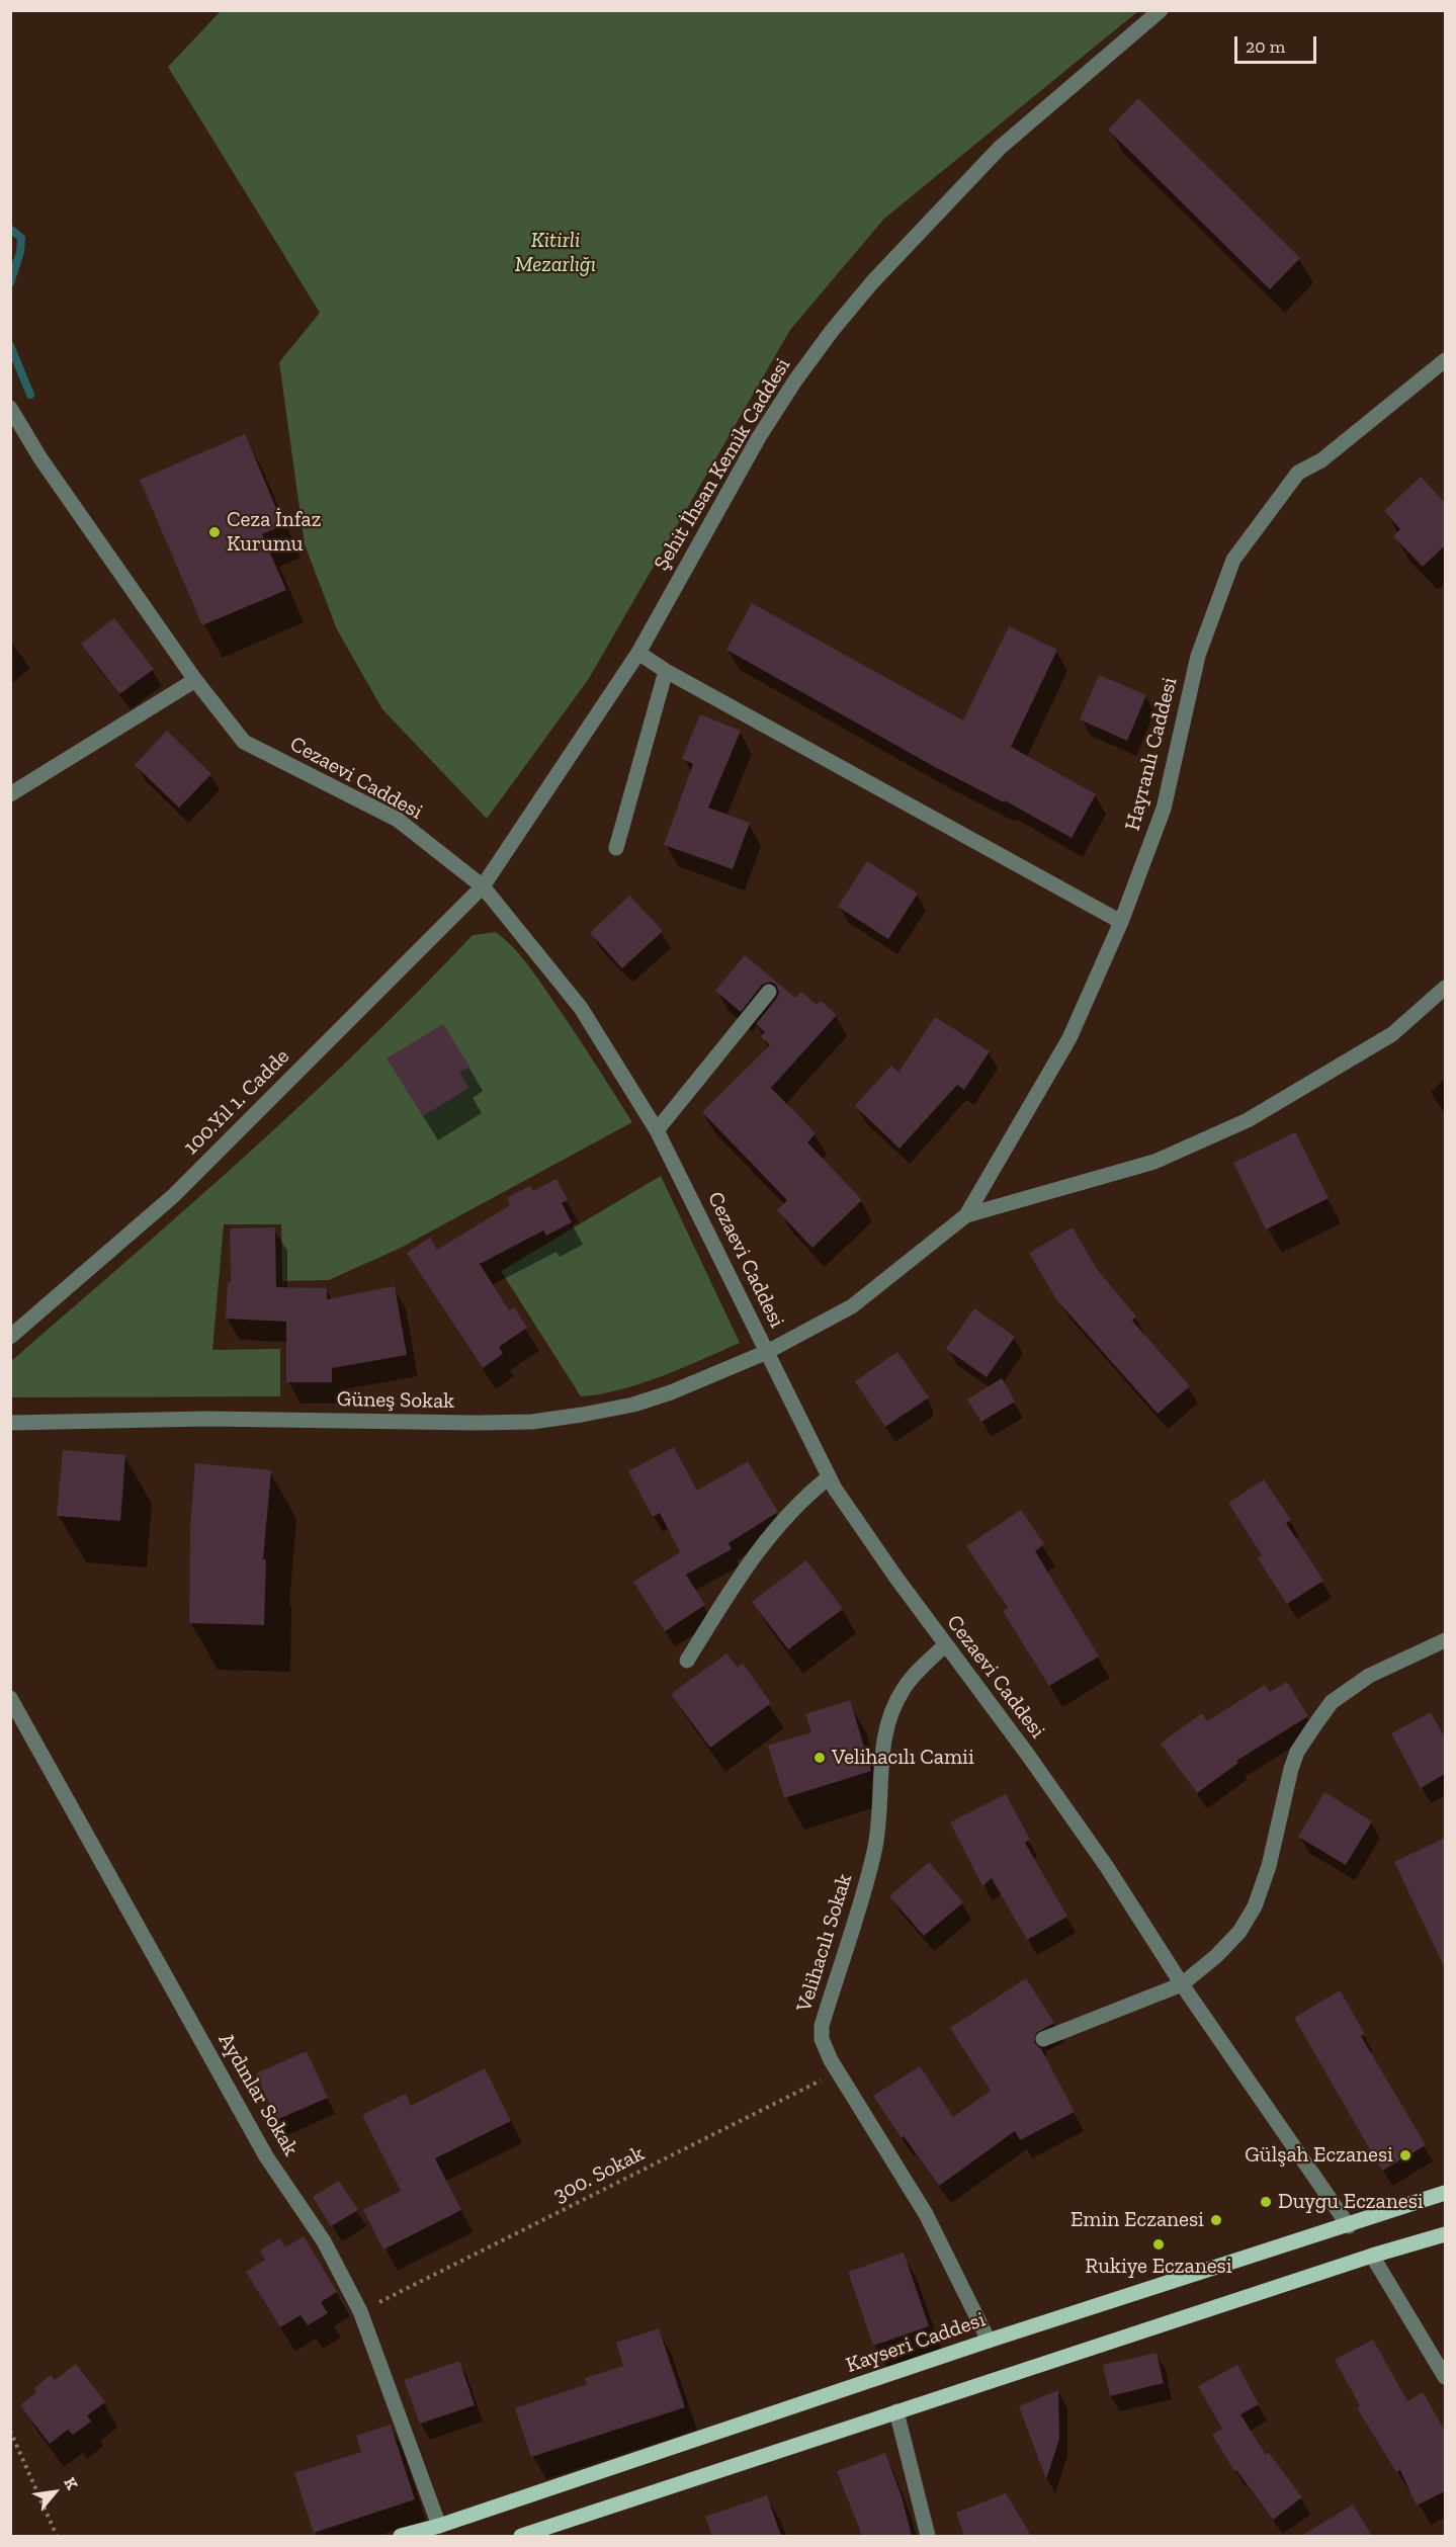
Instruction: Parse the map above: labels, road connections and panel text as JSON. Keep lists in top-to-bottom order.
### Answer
{
  "streets": {
    "main road": ["Kayseri Caddesi"],
    "street": [
      "Şehit İhsan Kemik Caddesi",
      "Hayranlı Caddesi",
      "Cezaevi Caddesi",
      "100.Yıl 1. Cadde",
      "Güneş Sokak",
      "Velihacılı Sokak",
      "Aydınlar Sokak"
    ],
    "path": ["300. Sokak"]
  },
  "crossings": [
    ["Şehit İhsan Kemik Caddesi", "Cezaevi Caddesi"],
    ["Şehit İhsan Kemik Caddesi", "100.Yıl 1. Cadde"],
    ["Hayranlı Caddesi", "Güneş Sokak"],
    ["Cezaevi Caddesi", "100.Yıl 1. Cadde"],
    ["Cezaevi Caddesi", "Güneş Sokak"],
    ["Cezaevi Caddesi", "Velihacılı Sokak"],
    ["Cezaevi Caddesi", "Kayseri Caddesi"],
    ["Velihacılı Sokak", "300. Sokak"],
    ["Velihacılı Sokak", "Kayseri Caddesi"],
    ["Aydınlar Sokak", "Kayseri Caddesi"]
  ],
  "parks": ["Kitirli Mezarlığı"],
  "places": [
    "Ceza İnfaz Kurumu",
    "Velihacılı Camii",
    "Gülşah Eczanesi",
    "Duygu Eczanesi",
    "Emin Eczanesi",
    "Rukiye Eczanesi"
  ],
  "scale_bar": "20 m",
  "north": "top right"
}
